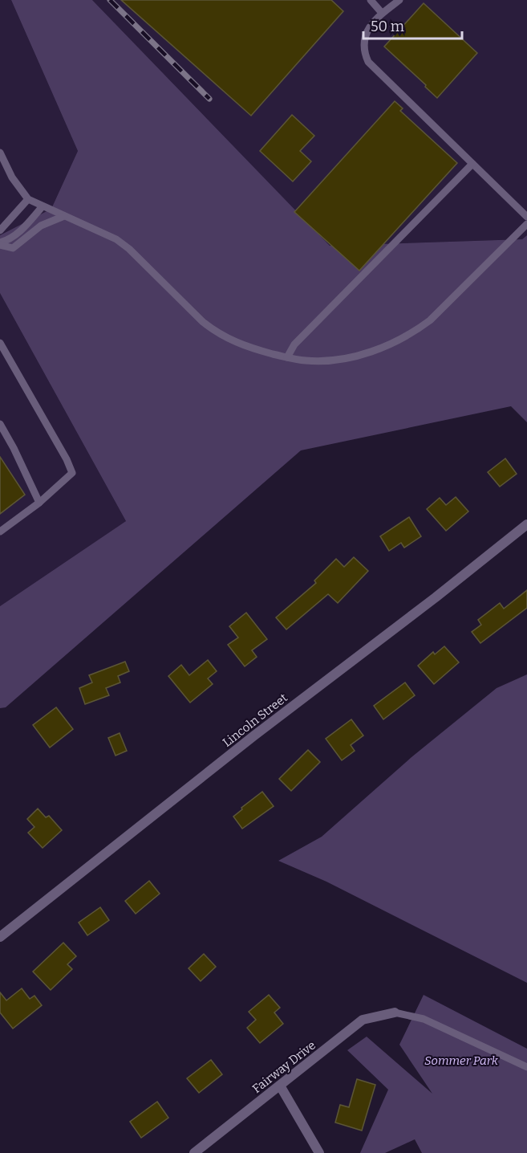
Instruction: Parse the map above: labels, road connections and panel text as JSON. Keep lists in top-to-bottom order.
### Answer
{
  "streets": {
    "street": ["Lincoln Street", "Fairway Drive"]
  },
  "parks": ["Sommer Park"],
  "scale_bar": "50 m"
}
